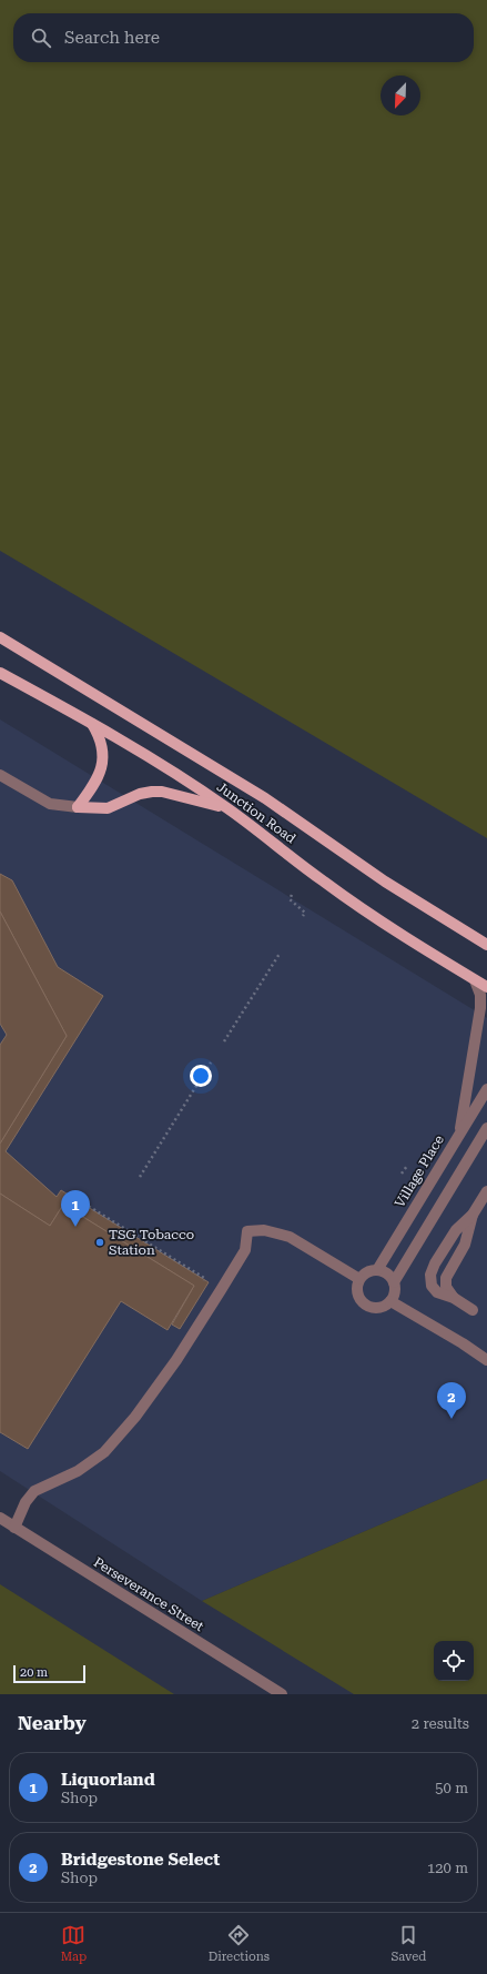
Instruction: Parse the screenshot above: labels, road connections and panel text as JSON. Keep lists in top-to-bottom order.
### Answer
{
  "streets": {
    "main road": ["Junction Road"],
    "street": ["Village Place", "Perseverance Street"]
  },
  "places": ["TSG Tobacco Station"],
  "scale_bar": "20 m",
  "north": "bottom left",
  "page": {
    "search": "Search here",
    "pins": ["1", "2"],
    "scale": "20 m",
    "heading": ["Nearby", "2 results"],
    "list": [
      {
        "mark": "1",
        "name": "Liquorland",
        "note": "Shop",
        "value": "50 m"
      },
      {
        "mark": "2",
        "name": "Bridgestone Select",
        "note": "Shop",
        "value": "120 m"
      }
    ],
    "nav": ["Map", "Directions", "Saved"]
  }
}
